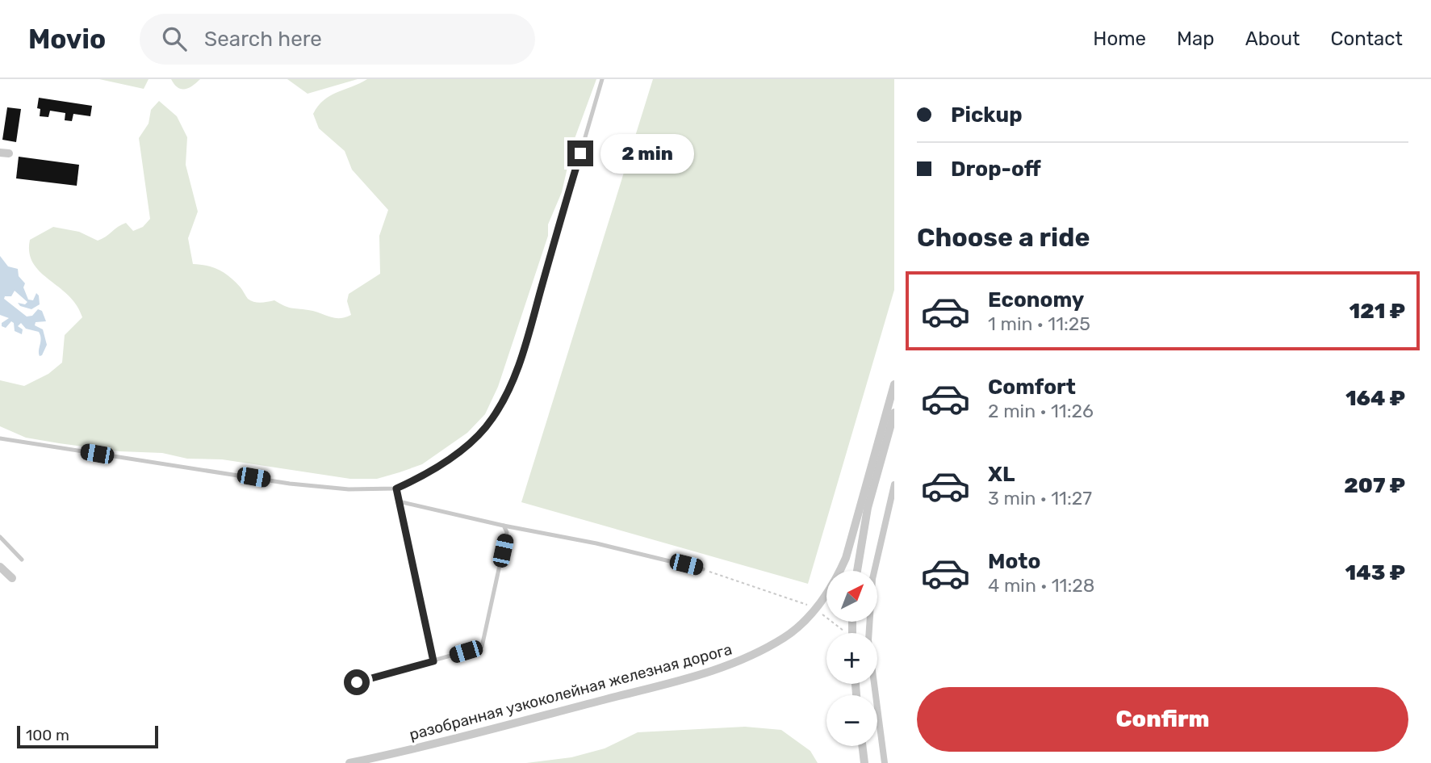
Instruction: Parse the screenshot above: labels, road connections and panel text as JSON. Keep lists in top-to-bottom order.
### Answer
{
  "streets": {
    "street": ["разобранная узкоколейная железная дорога"]
  },
  "scale_bar": "100 m",
  "north": "top right",
  "page": {
    "header": "Movio",
    "search": "Search here",
    "nav": [
      "Home",
      "Map",
      "About",
      "Contact"
    ],
    "banner": ["Pickup", "Drop-off"],
    "bubble": "2 min",
    "heading": "Choose a ride",
    "list": [
      {
        "name": "Economy",
        "note": "1 min · 11:25",
        "value": "121 ₽"
      },
      {
        "name": "Comfort",
        "note": "2 min · 11:26",
        "value": "164 ₽"
      },
      {
        "name": "XL",
        "note": "3 min · 11:27",
        "value": "207 ₽"
      },
      {
        "name": "Moto",
        "note": "4 min · 11:28",
        "value": "143 ₽"
      }
    ],
    "map_buttons": ["+", "−"],
    "buttons": "Confirm",
    "scale": "100 m"
  }
}
